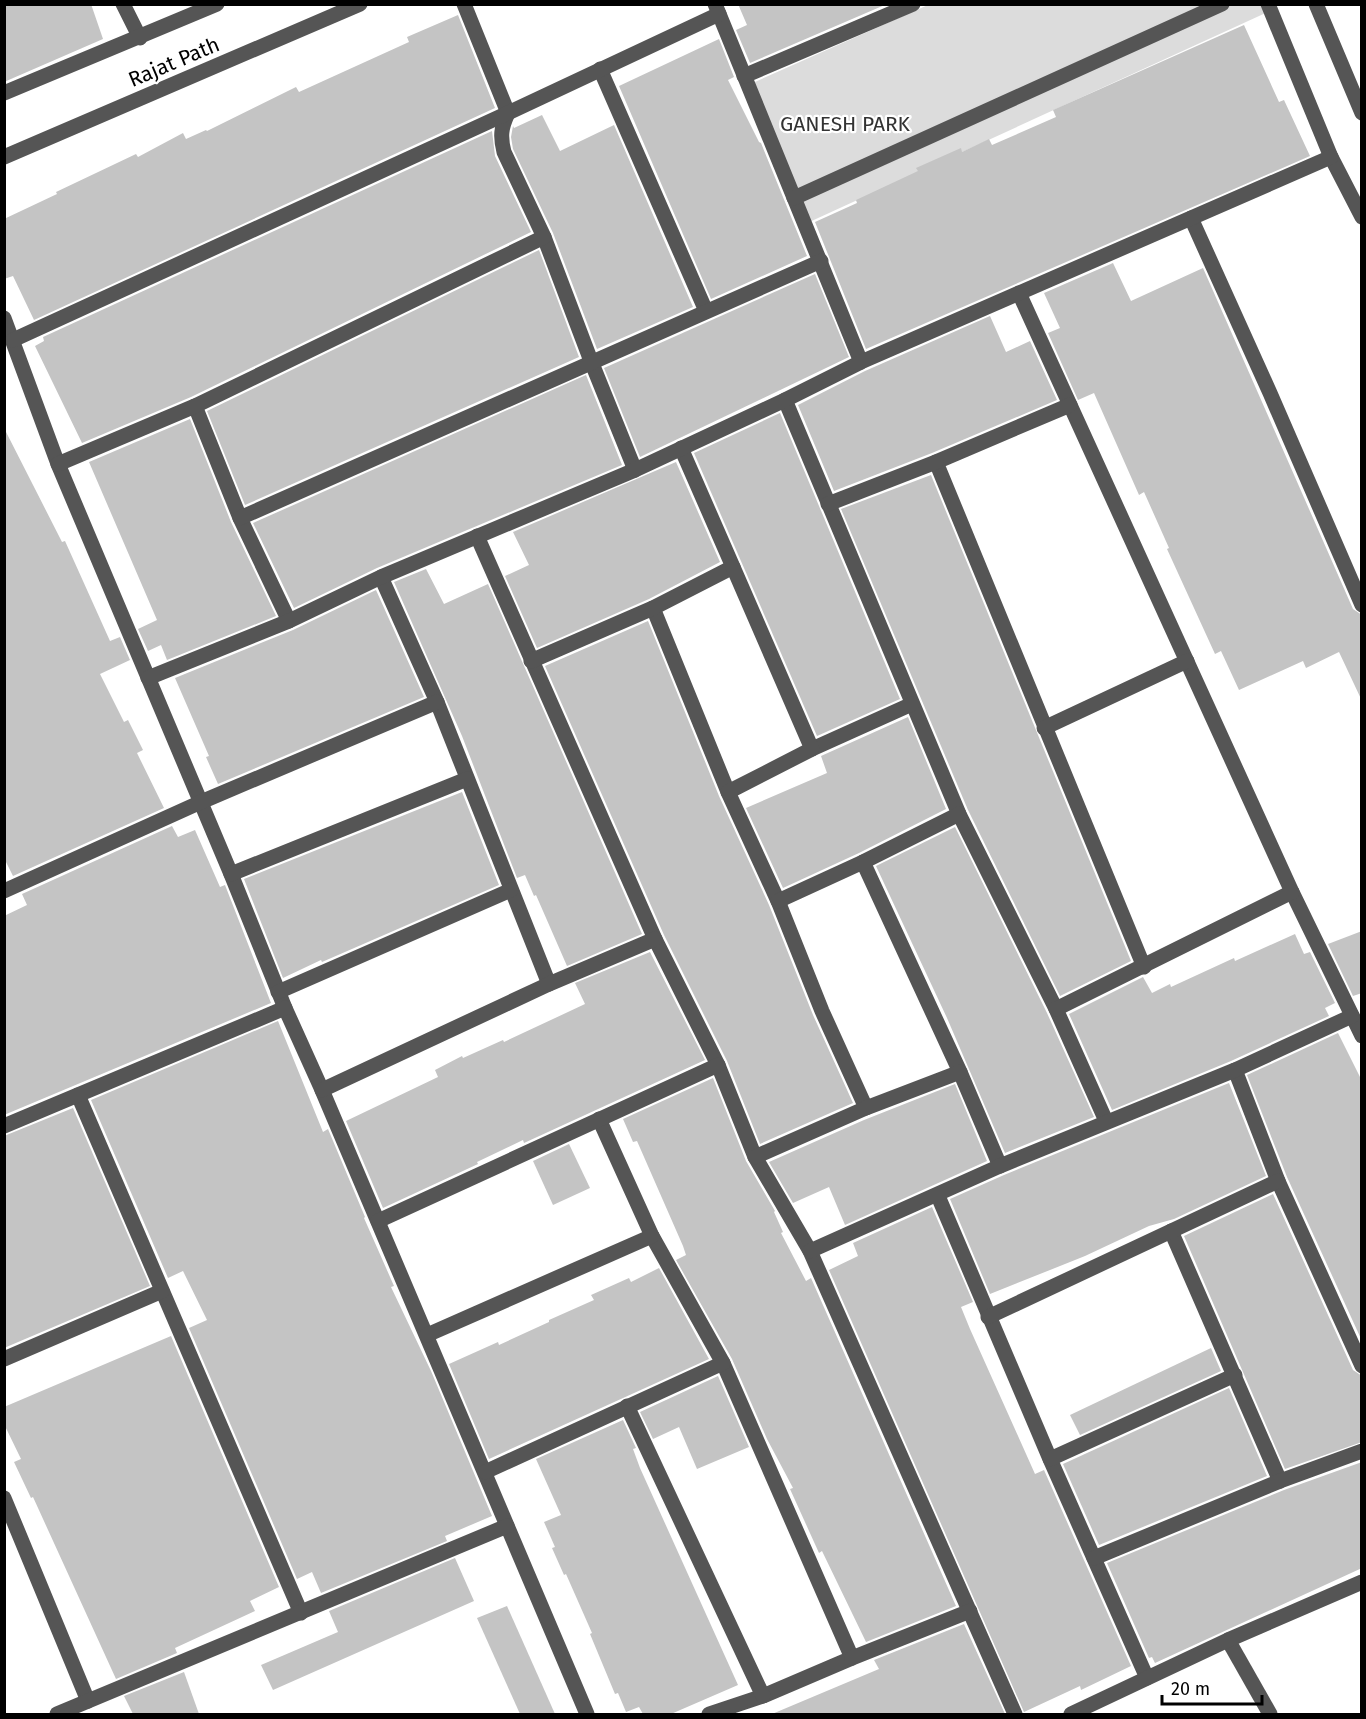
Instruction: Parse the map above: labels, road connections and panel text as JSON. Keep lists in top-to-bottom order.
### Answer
{
  "streets": {
    "street": ["Rajat Path"]
  },
  "parks": ["GANESH PARK"],
  "scale_bar": "20 m"
}
